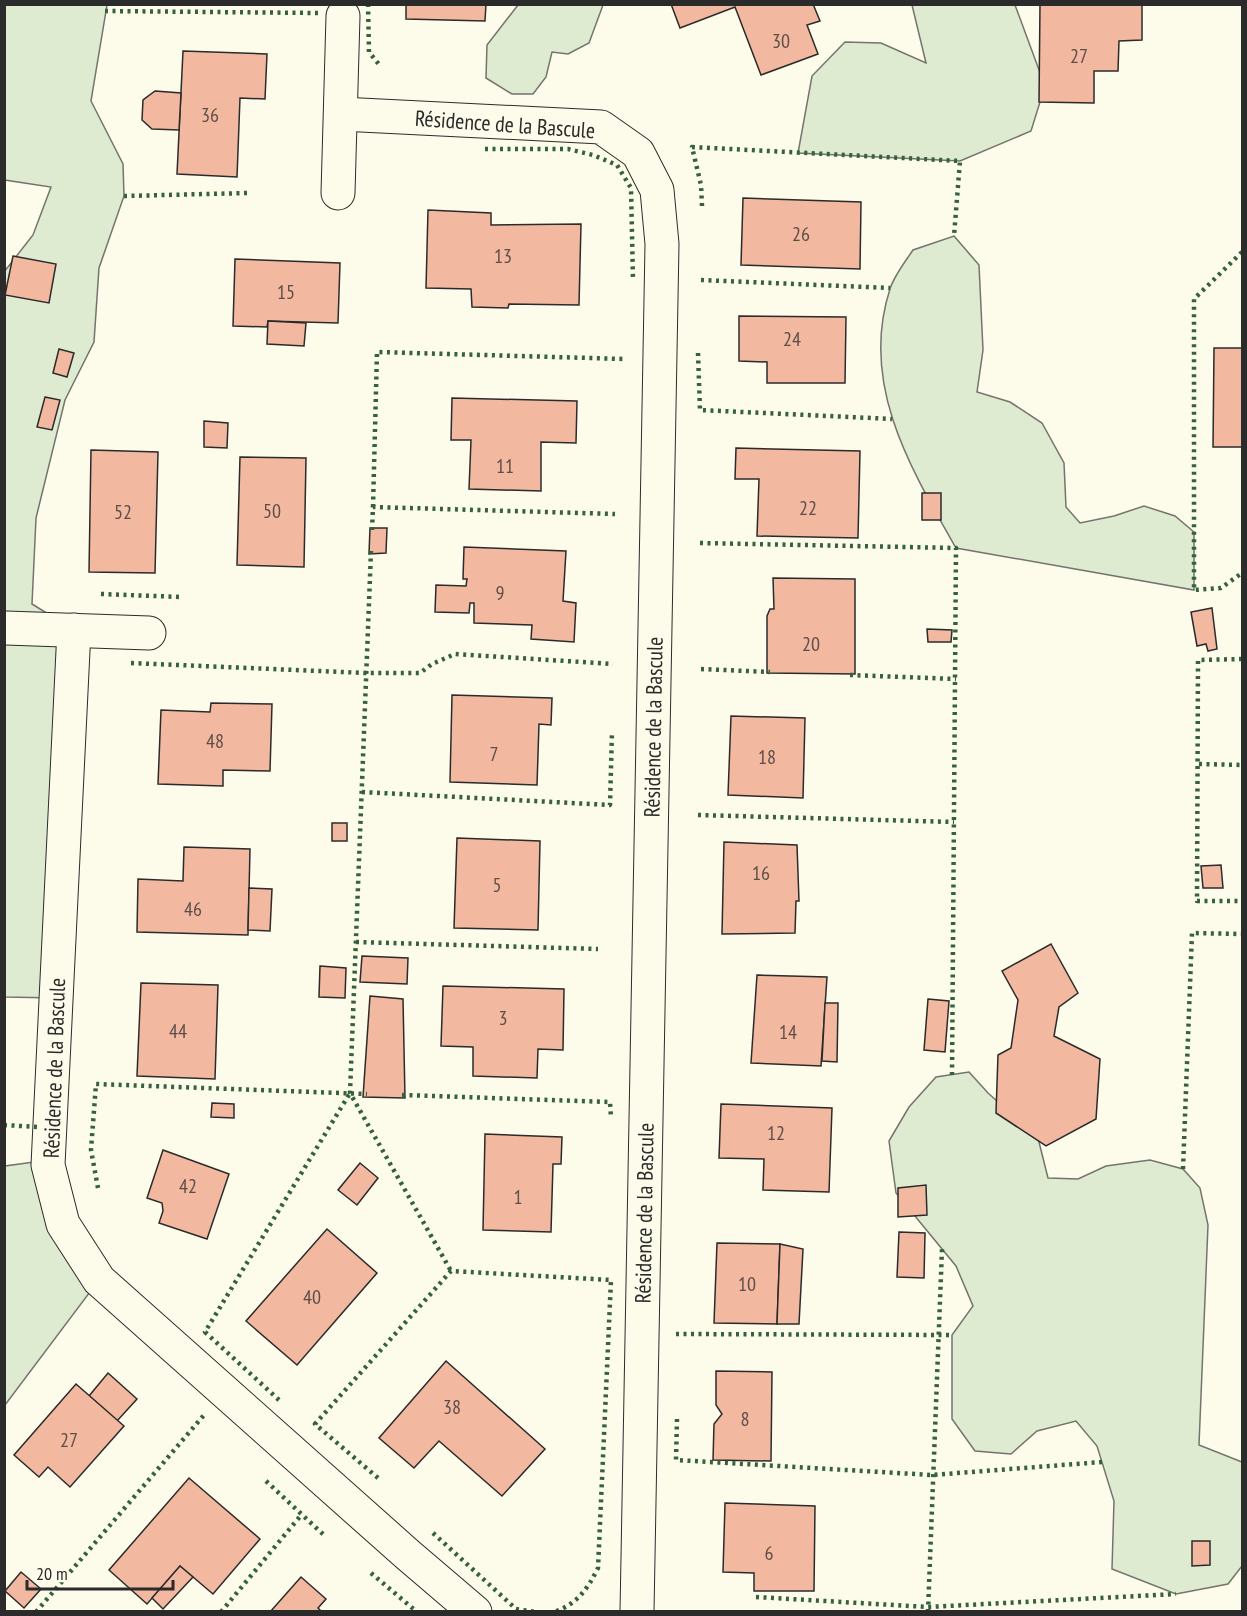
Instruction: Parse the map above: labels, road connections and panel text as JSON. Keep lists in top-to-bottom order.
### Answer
{
  "streets": {
    "street": ["Résidence de la Bascule"]
  },
  "house_numbers": [
    "30",
    "27",
    "36",
    "26",
    "13",
    "15",
    "24",
    "11",
    "22",
    "50",
    "52",
    "9",
    "20",
    "48",
    "7",
    "18",
    "16",
    "5",
    "46",
    "3",
    "44",
    "14",
    "12",
    "42",
    "1",
    "10",
    "40",
    "38",
    "8",
    "27",
    "6"
  ],
  "scale_bar": "20 m"
}
